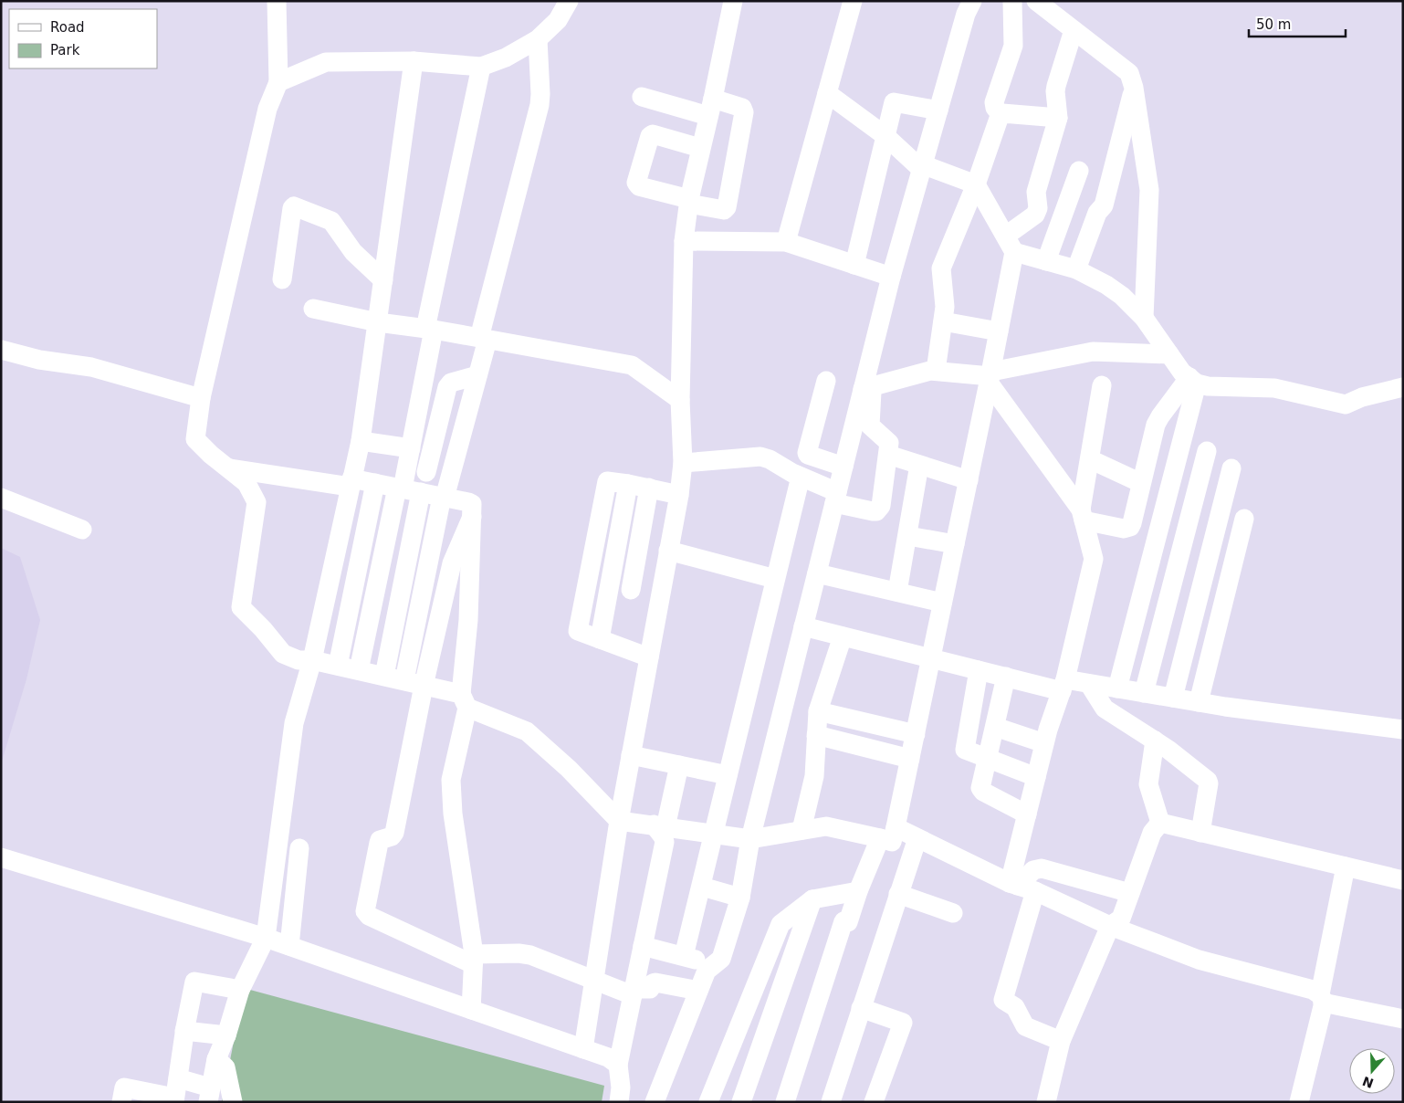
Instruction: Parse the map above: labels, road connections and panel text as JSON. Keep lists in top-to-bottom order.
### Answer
{
  "legend": ["Road", "Park"],
  "scale_bar": "50 m",
  "north": "bottom"
}
